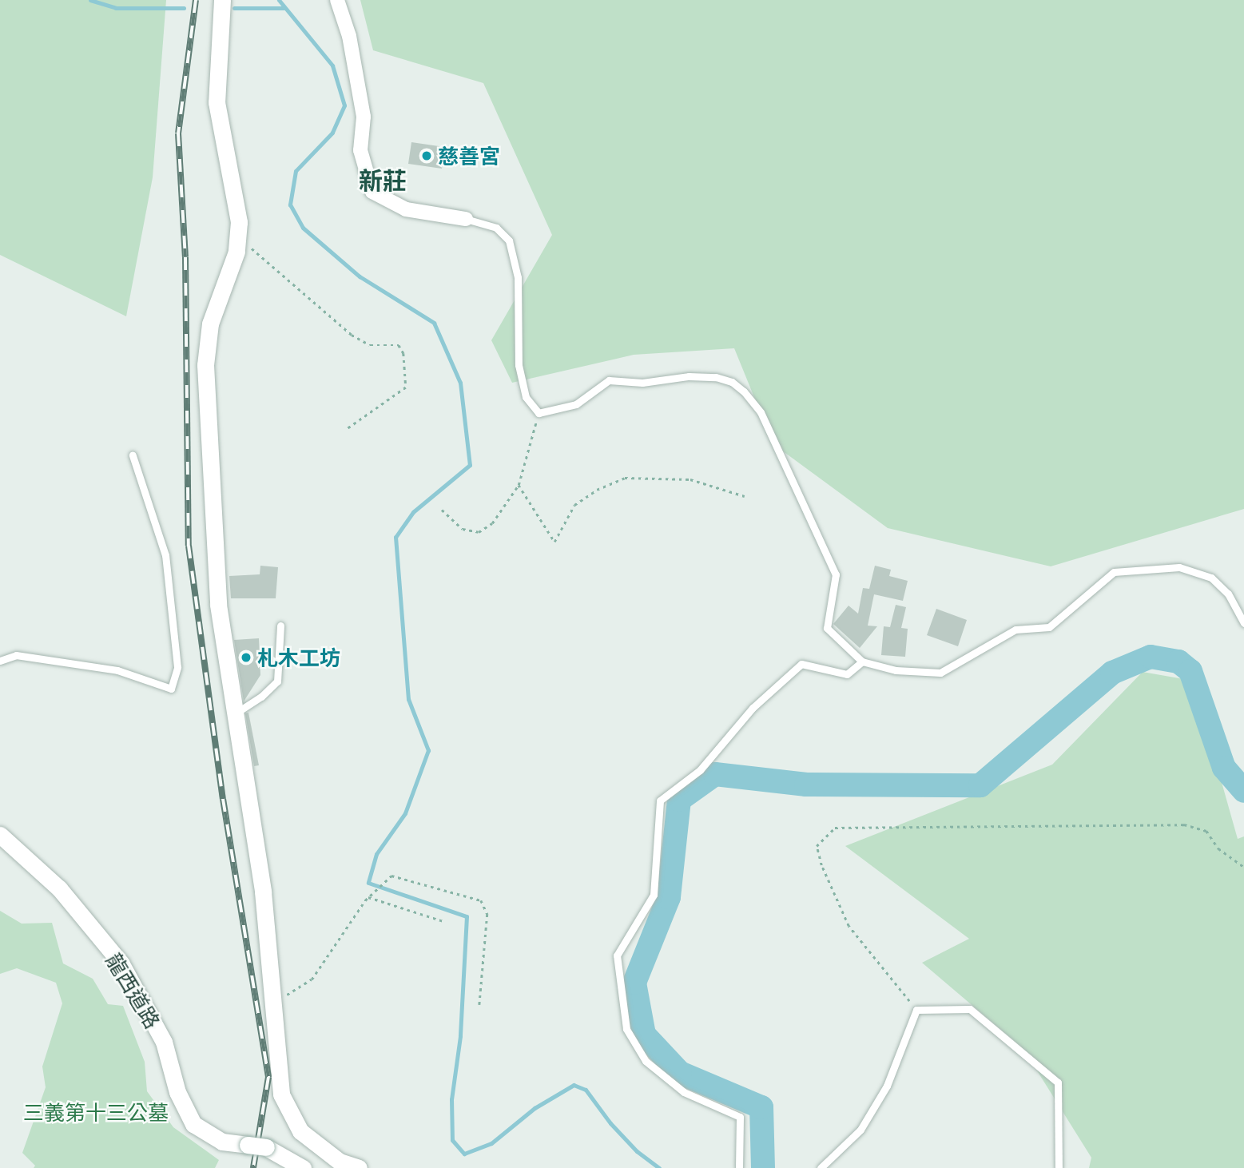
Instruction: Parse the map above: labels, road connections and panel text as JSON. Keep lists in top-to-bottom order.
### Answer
{
  "streets": {
    "street": ["龍西道路"]
  },
  "districts": ["新莊"],
  "parks": ["三義第十三公墓"],
  "places": ["慈善宮", "札木工坊"]
}
